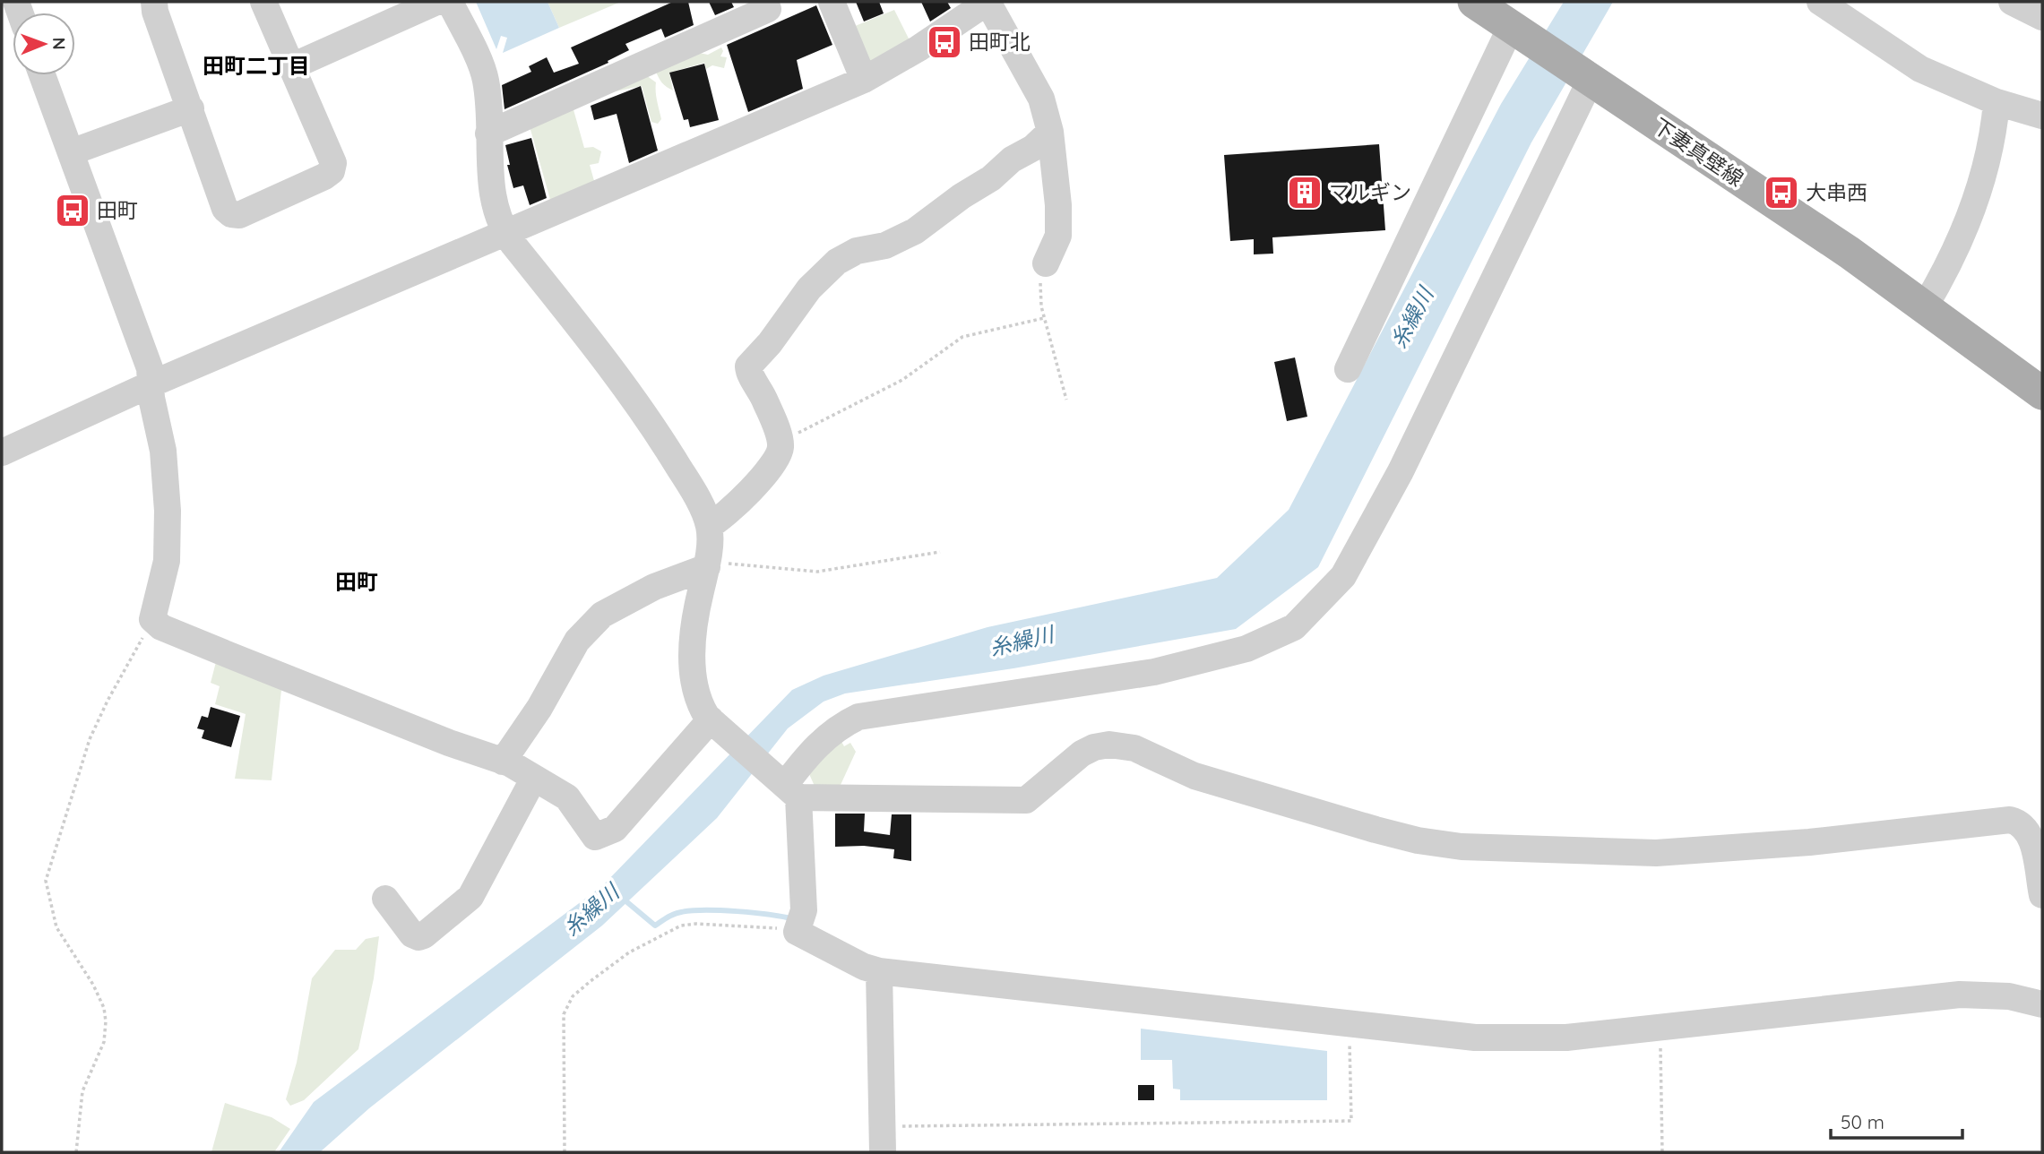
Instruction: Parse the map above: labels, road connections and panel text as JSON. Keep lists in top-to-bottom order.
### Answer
{
  "streets": {
    "main road": ["下妻真壁線"]
  },
  "districts": ["田町二丁目", "田町"],
  "water": ["糸繰川"],
  "places": {
    "bus stop": ["田町北", "大串西", "田町"],
    "building": ["マルギン"]
  },
  "scale_bar": "50 m",
  "north": "right"
}
